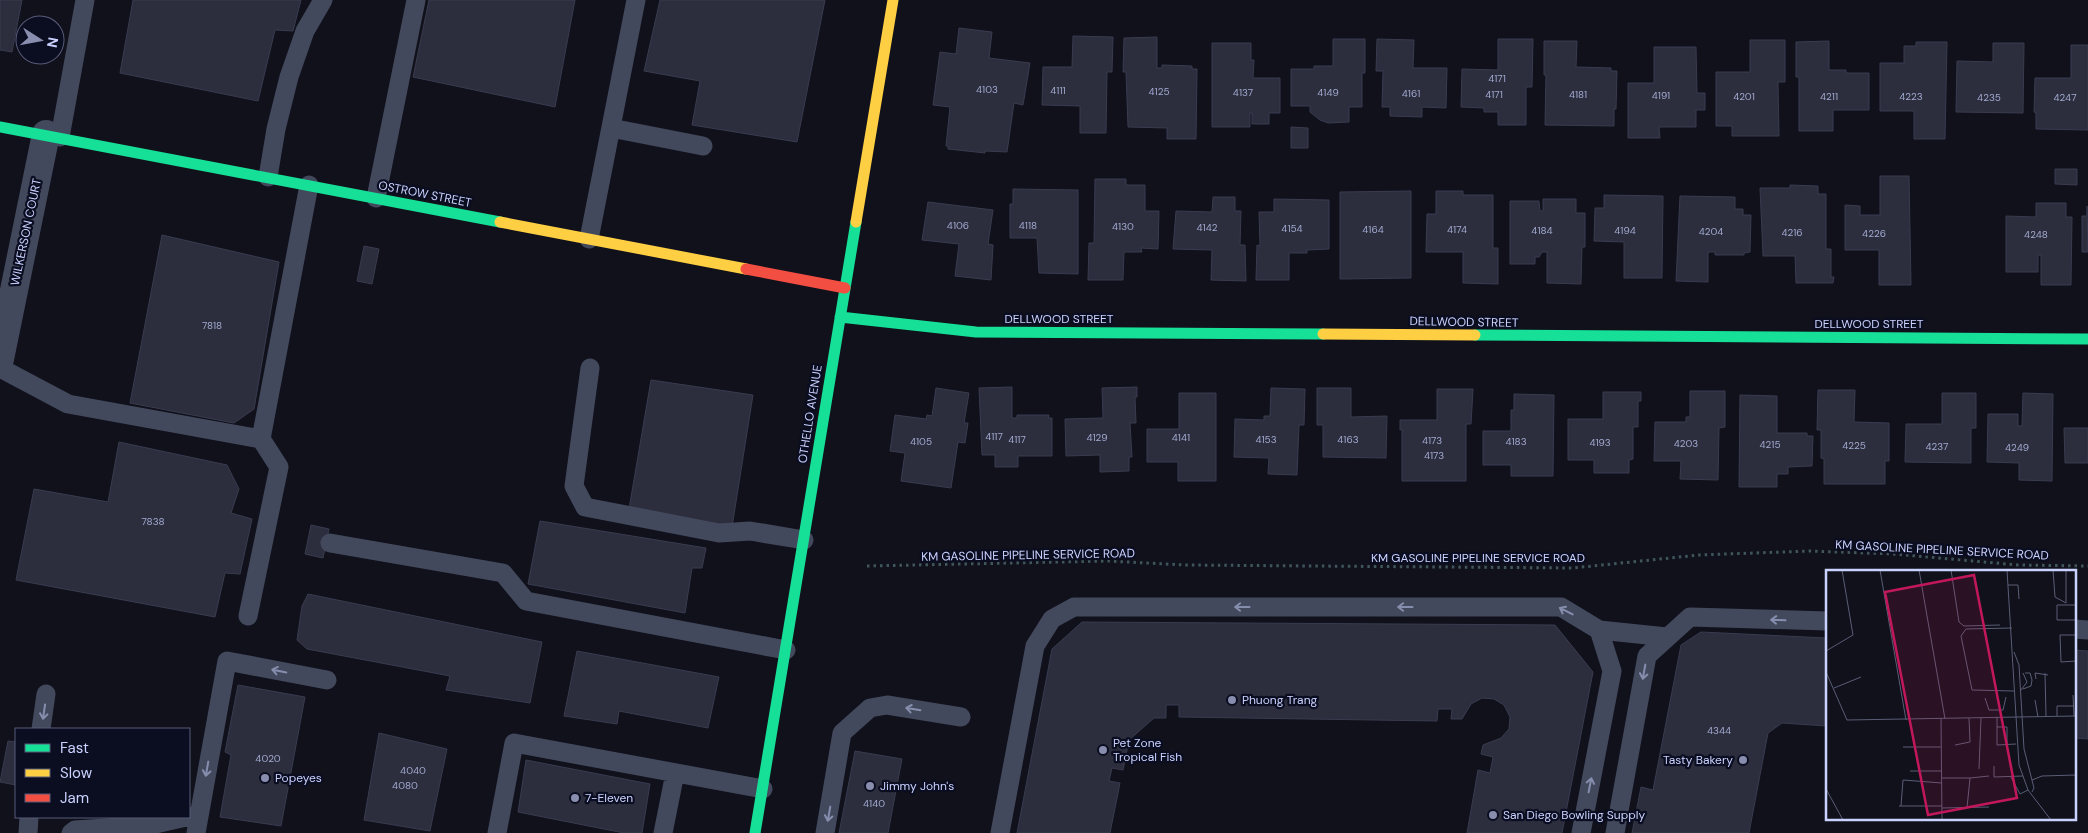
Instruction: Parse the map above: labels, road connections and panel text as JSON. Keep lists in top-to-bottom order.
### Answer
{
  "streets": {
    "street": [
      "OSTROW STREET",
      "WILKERSON COURT",
      "DELLWOOD STREET",
      "OTHELLO AVENUE"
    ],
    "path": ["KM GASOLINE PIPELINE SERVICE ROAD"]
  },
  "crossings": [
    ["OSTROW STREET", "WILKERSON COURT"],
    ["OSTROW STREET", "OTHELLO AVENUE"],
    ["DELLWOOD STREET", "OTHELLO AVENUE"]
  ],
  "places": [
    "Phuong Trang",
    "Pet Zone Tropical Fish",
    "Tasty Bakery",
    "Popeyes",
    "Jimmy John's",
    "7-Eleven",
    "San Diego Bowling Supply"
  ],
  "house_numbers": [
    "4171",
    "4103",
    "4111",
    "4125",
    "4137",
    "4149",
    "4161",
    "4171",
    "4181",
    "4191",
    "4201",
    "4211",
    "4223",
    "4235",
    "4247",
    "4106",
    "4118",
    "4130",
    "4142",
    "4154",
    "4164",
    "4174",
    "4184",
    "4194",
    "4204",
    "4216",
    "4226",
    "4248",
    "7818",
    "4117",
    "4129",
    "4141",
    "4117",
    "4153",
    "4163",
    "4173",
    "4105",
    "4183",
    "4193",
    "4203",
    "4215",
    "4225",
    "4237",
    "4249",
    "4173",
    "7838",
    "4344",
    "4020",
    "4040",
    "4080",
    "4140"
  ],
  "legend": ["Fast", "Slow", "Jam"],
  "north": "right"
}
